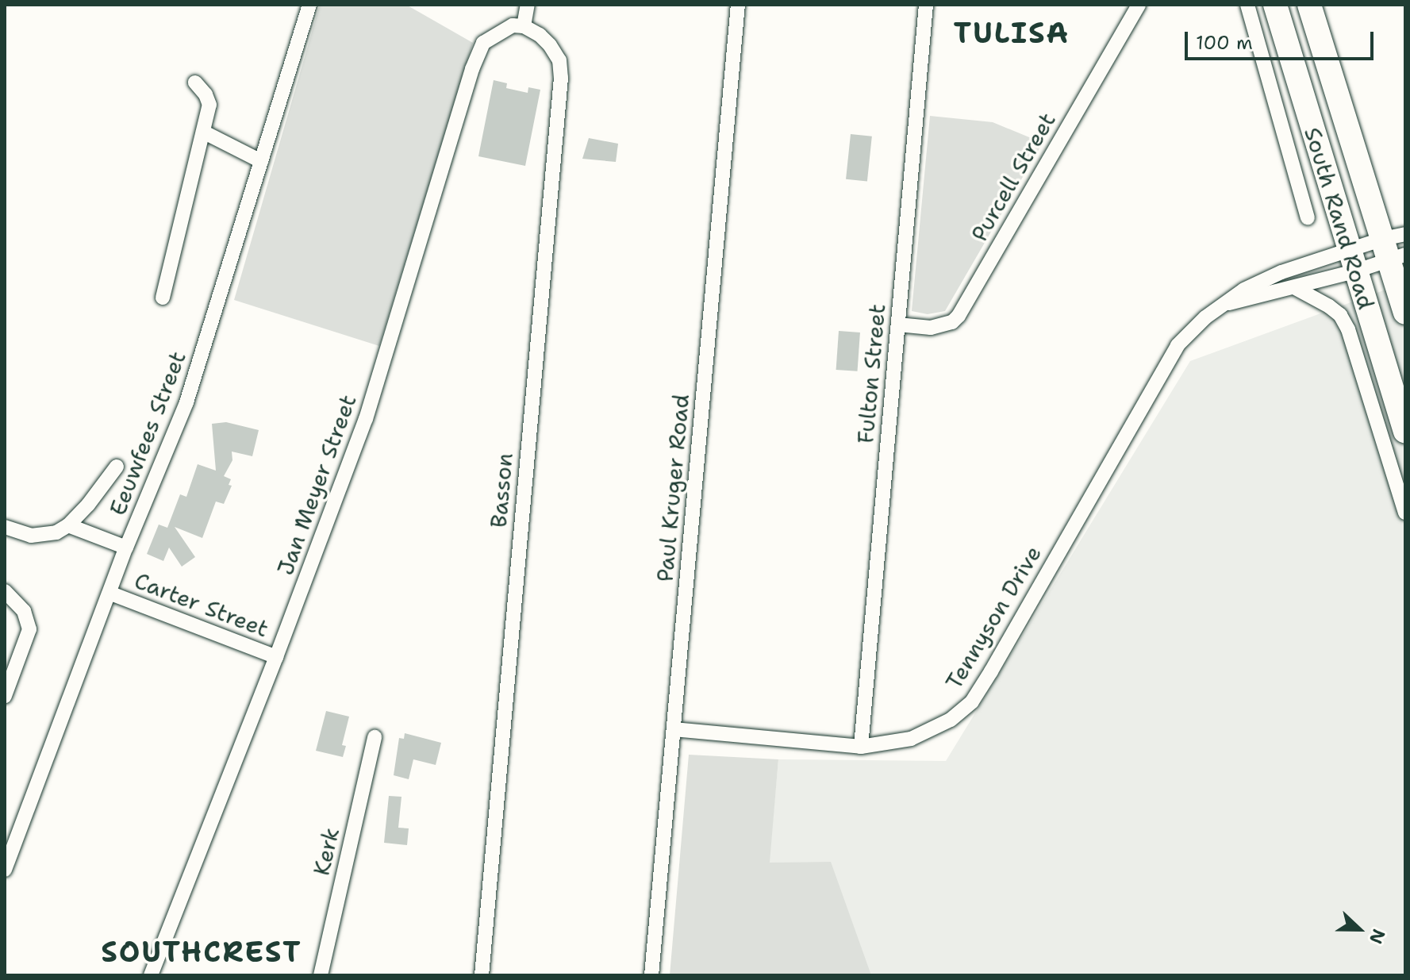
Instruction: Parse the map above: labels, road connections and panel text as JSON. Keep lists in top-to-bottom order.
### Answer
{
  "streets": {
    "main road": ["South Rand Road"],
    "street": [
      "Purcell Street",
      "Fulton Street",
      "Eeuwfees Street",
      "Jan Meyer Street",
      "Paul Kruger Road",
      "Basson",
      "Carter Street",
      "Tennyson Drive",
      "Kerk"
    ]
  },
  "crossings": [
    ["Purcell Street", "Fulton Street"],
    ["South Rand Road", "Tennyson Drive"],
    ["Fulton Street", "Tennyson Drive"],
    ["Eeuwfees Street", "Carter Street"],
    ["Jan Meyer Street", "Basson"],
    ["Jan Meyer Street", "Carter Street"],
    ["Paul Kruger Road", "Tennyson Drive"]
  ],
  "districts": ["TULISA", "SOUTHCREST"],
  "scale_bar": "100 m",
  "north": "right"
}
